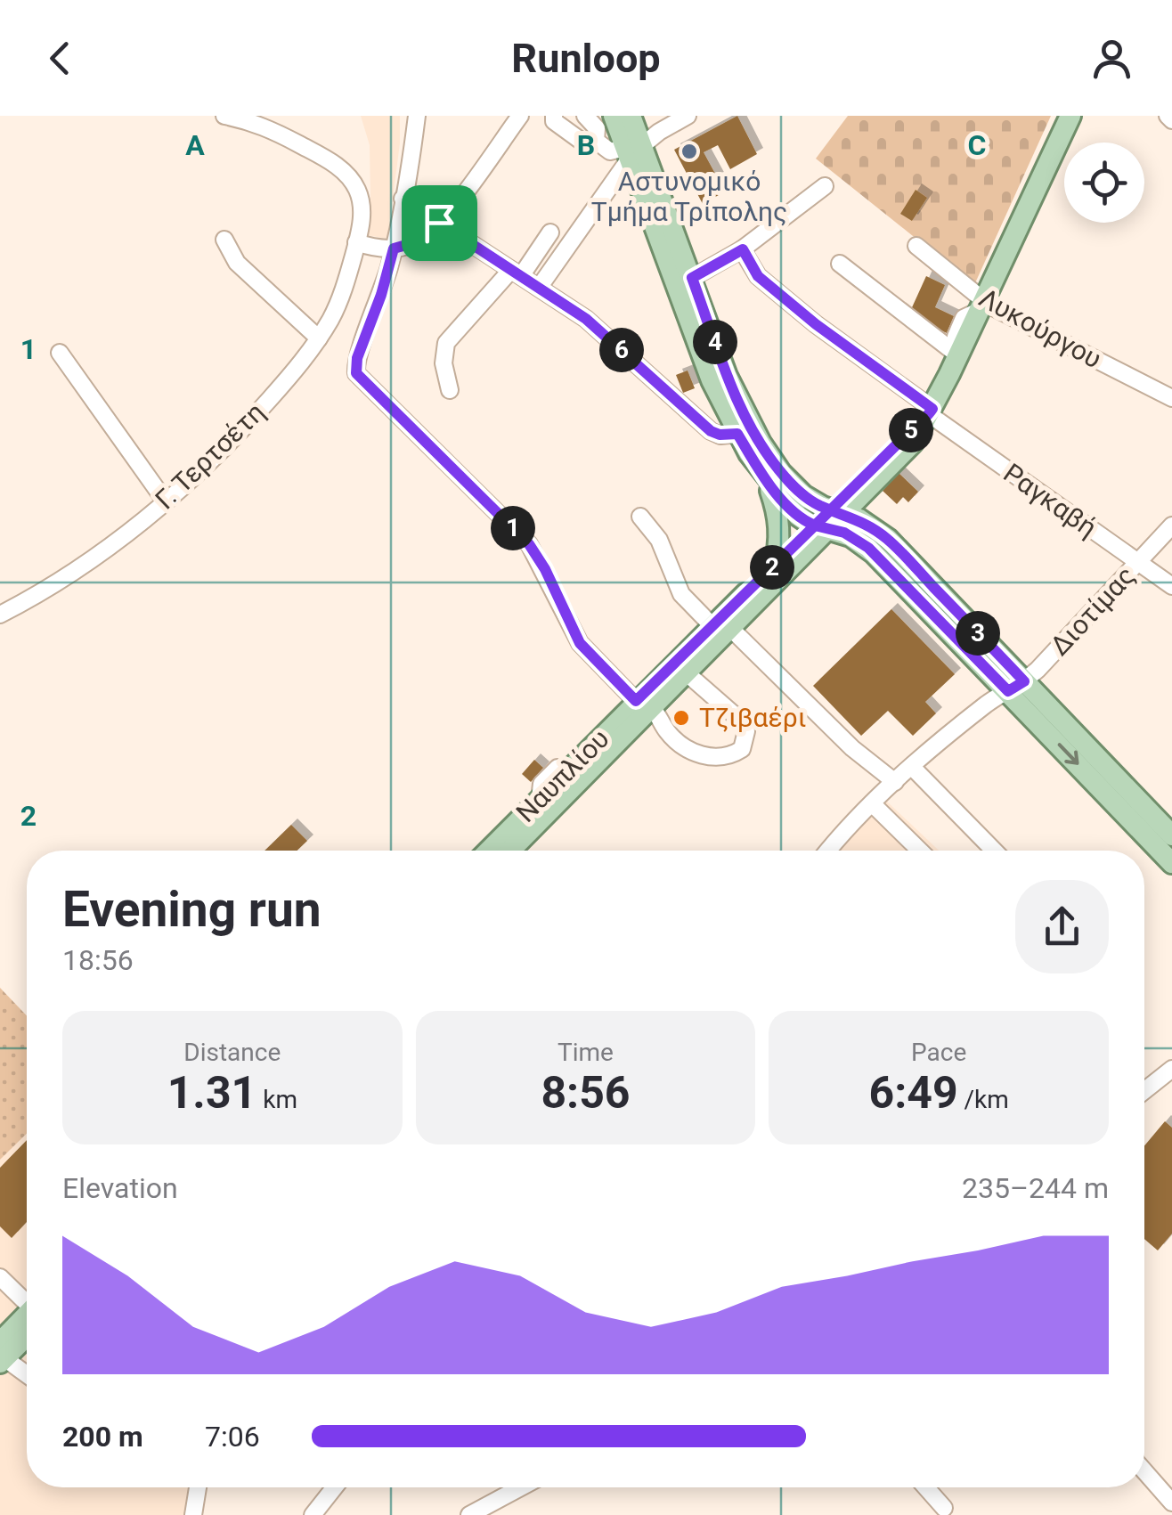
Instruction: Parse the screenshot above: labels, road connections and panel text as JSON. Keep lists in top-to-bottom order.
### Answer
{
  "streets": {
    "main road": ["Ναυπλίου"],
    "street": [
      "Λυκούργου",
      "Γ. Τερτσέτη",
      "Ραγκαβή",
      "Διοτίμας"
    ]
  },
  "crossings": [
    ["Ραγκαβή", "Διοτίμας"],
    ["Ραγκαβή", "Ναυπλίου"]
  ],
  "places": ["Αστυνομικό Τμήμα Τρίπολης", "Τζιβαέρι"],
  "page": {
    "header": "Runloop",
    "pins": [
      "4",
      "6",
      "5",
      "1",
      "2",
      "3"
    ],
    "heading": ["Evening run", "18:56"],
    "stats": [
      ["Distance", "1.31 km"],
      ["Time", "8:56"],
      ["Pace", "6:49 /km"]
    ],
    "chart": ["Elevation", "235–244 m"],
    "list": [
      {
        "name": "200 m",
        "note": "7:06"
      }
    ]
  },
  "grid": {
    "columns": ["A", "B", "C"],
    "rows": ["1", "2"]
  }
}
